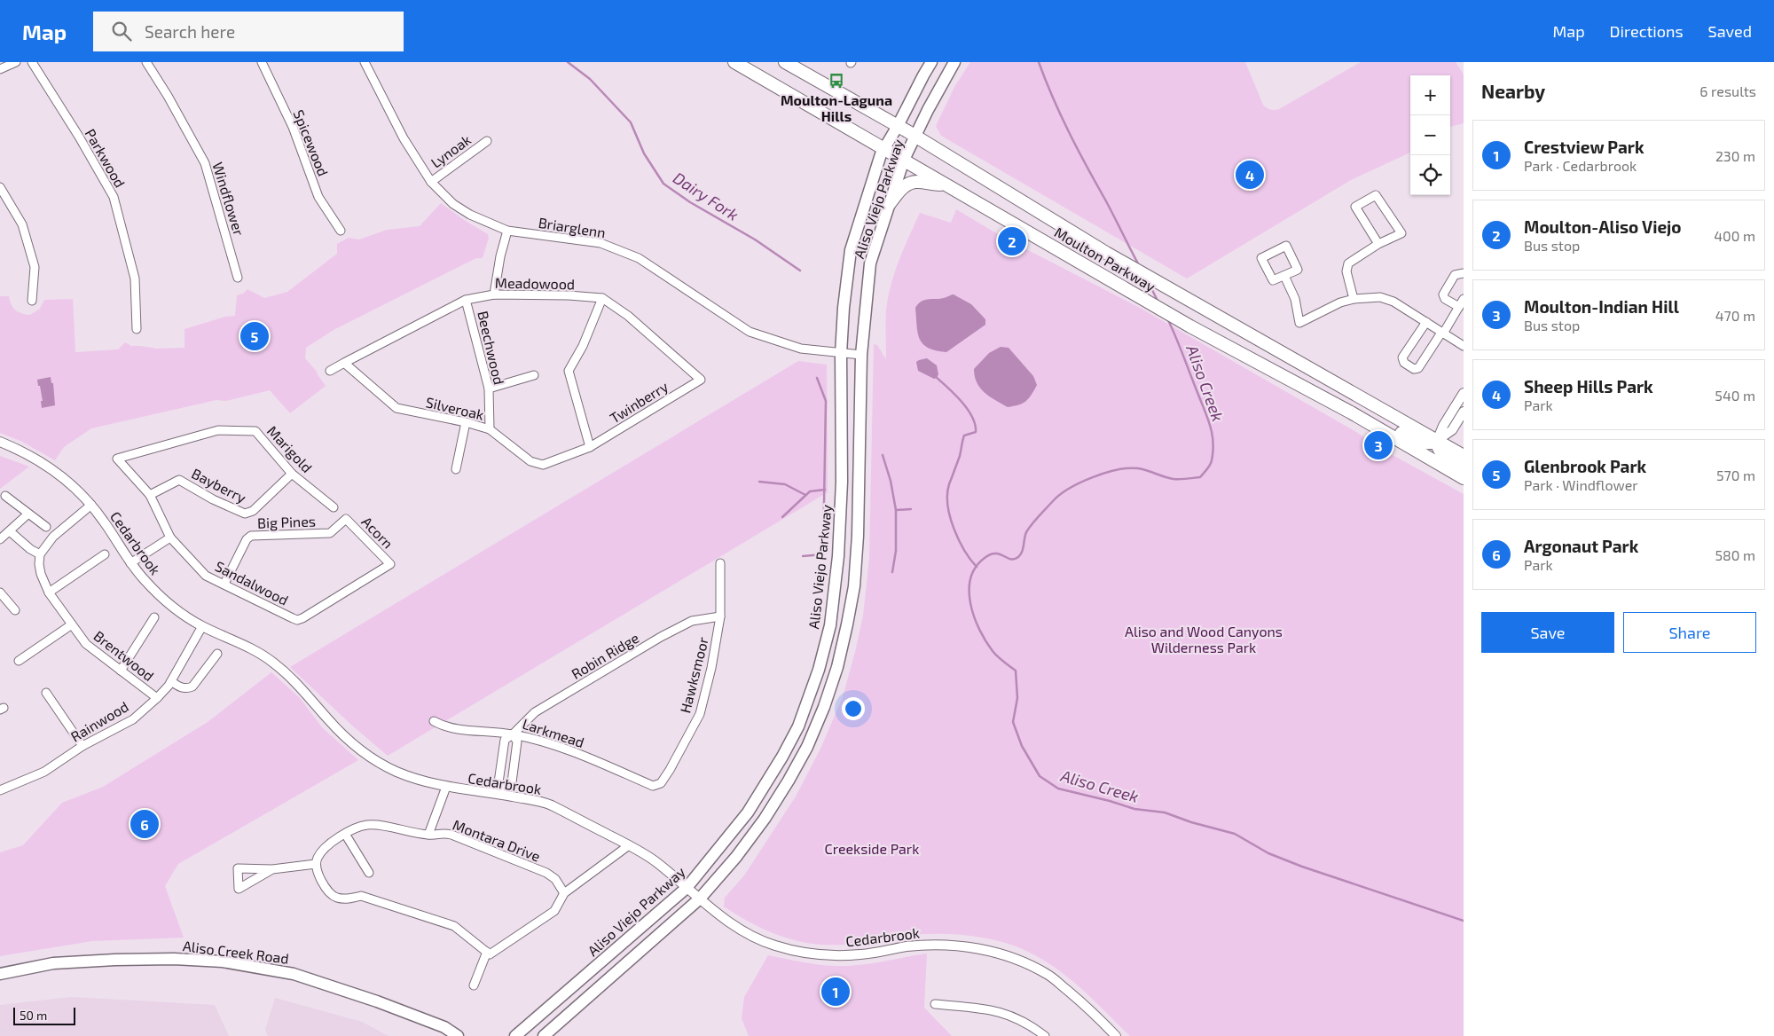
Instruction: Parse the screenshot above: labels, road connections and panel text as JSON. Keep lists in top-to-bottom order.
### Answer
{
  "streets": {
    "main road": ["Aliso Viejo Parkway", "Moulton Parkway", "Aliso Creek Road"],
    "street": [
      "Spicewood",
      "Lynoak",
      "Parkwood",
      "Windflower",
      "Briarglenn",
      "Meadowood",
      "Beechwood",
      "Twinberry",
      "Silveroak",
      "Marigold",
      "Bayberry",
      "Big Pines",
      "Acorn",
      "Cedarbrook",
      "Sandalwood",
      "Brentwood",
      "Robin Ridge",
      "Hawksmoor",
      "Rainwood",
      "Larkmead",
      "Montara Drive"
    ]
  },
  "crossings": [
    ["Lynoak", "Briarglenn"],
    ["Aliso Viejo Parkway", "Briarglenn"],
    ["Aliso Viejo Parkway", "Moulton Parkway"],
    ["Aliso Viejo Parkway", "Cedarbrook"],
    ["Meadowood", "Beechwood"],
    ["Meadowood", "Twinberry"],
    ["Meadowood", "Silveroak"],
    ["Beechwood", "Silveroak"],
    ["Twinberry", "Silveroak"],
    ["Marigold", "Bayberry"],
    ["Marigold", "Sandalwood"],
    ["Bayberry", "Sandalwood"],
    ["Big Pines", "Acorn"],
    ["Big Pines", "Sandalwood"],
    ["Acorn", "Sandalwood"],
    ["Cedarbrook", "Robin Ridge"],
    ["Cedarbrook", "Rainwood"],
    ["Brentwood", "Rainwood"],
    ["Robin Ridge", "Hawksmoor"],
    ["Robin Ridge", "Larkmead"],
    ["Hawksmoor", "Larkmead"]
  ],
  "water": ["Dairy Fork", "Aliso Creek"],
  "parks": ["Aliso and Wood Canyons Wilderness Park", "Creekside Park"],
  "places": {
    "bus stop": ["Moulton-Laguna Hills"]
  },
  "scale_bar": "50 m",
  "page": {
    "header": "Map",
    "search": "Search here",
    "nav": ["Map", "Directions", "Saved"],
    "heading": ["Nearby", "6 results"],
    "map_buttons": ["+", "−"],
    "list": [
      {
        "mark": "1",
        "name": "Crestview Park",
        "note": "Park · Cedarbrook",
        "value": "230 m"
      },
      {
        "mark": "2",
        "name": "Moulton-Aliso Viejo",
        "note": "Bus stop",
        "value": "400 m"
      },
      {
        "mark": "3",
        "name": "Moulton-Indian Hill",
        "note": "Bus stop",
        "value": "470 m"
      },
      {
        "mark": "4",
        "name": "Sheep Hills Park",
        "note": "Park",
        "value": "540 m"
      },
      {
        "mark": "5",
        "name": "Glenbrook Park",
        "note": "Park · Windflower",
        "value": "570 m"
      },
      {
        "mark": "6",
        "name": "Argonaut Park",
        "note": "Park",
        "value": "580 m"
      }
    ],
    "pins": [
      "4",
      "2",
      "5",
      "3",
      "6",
      "1"
    ],
    "buttons": ["Save", "Share"],
    "scale": "50 m"
  }
}
